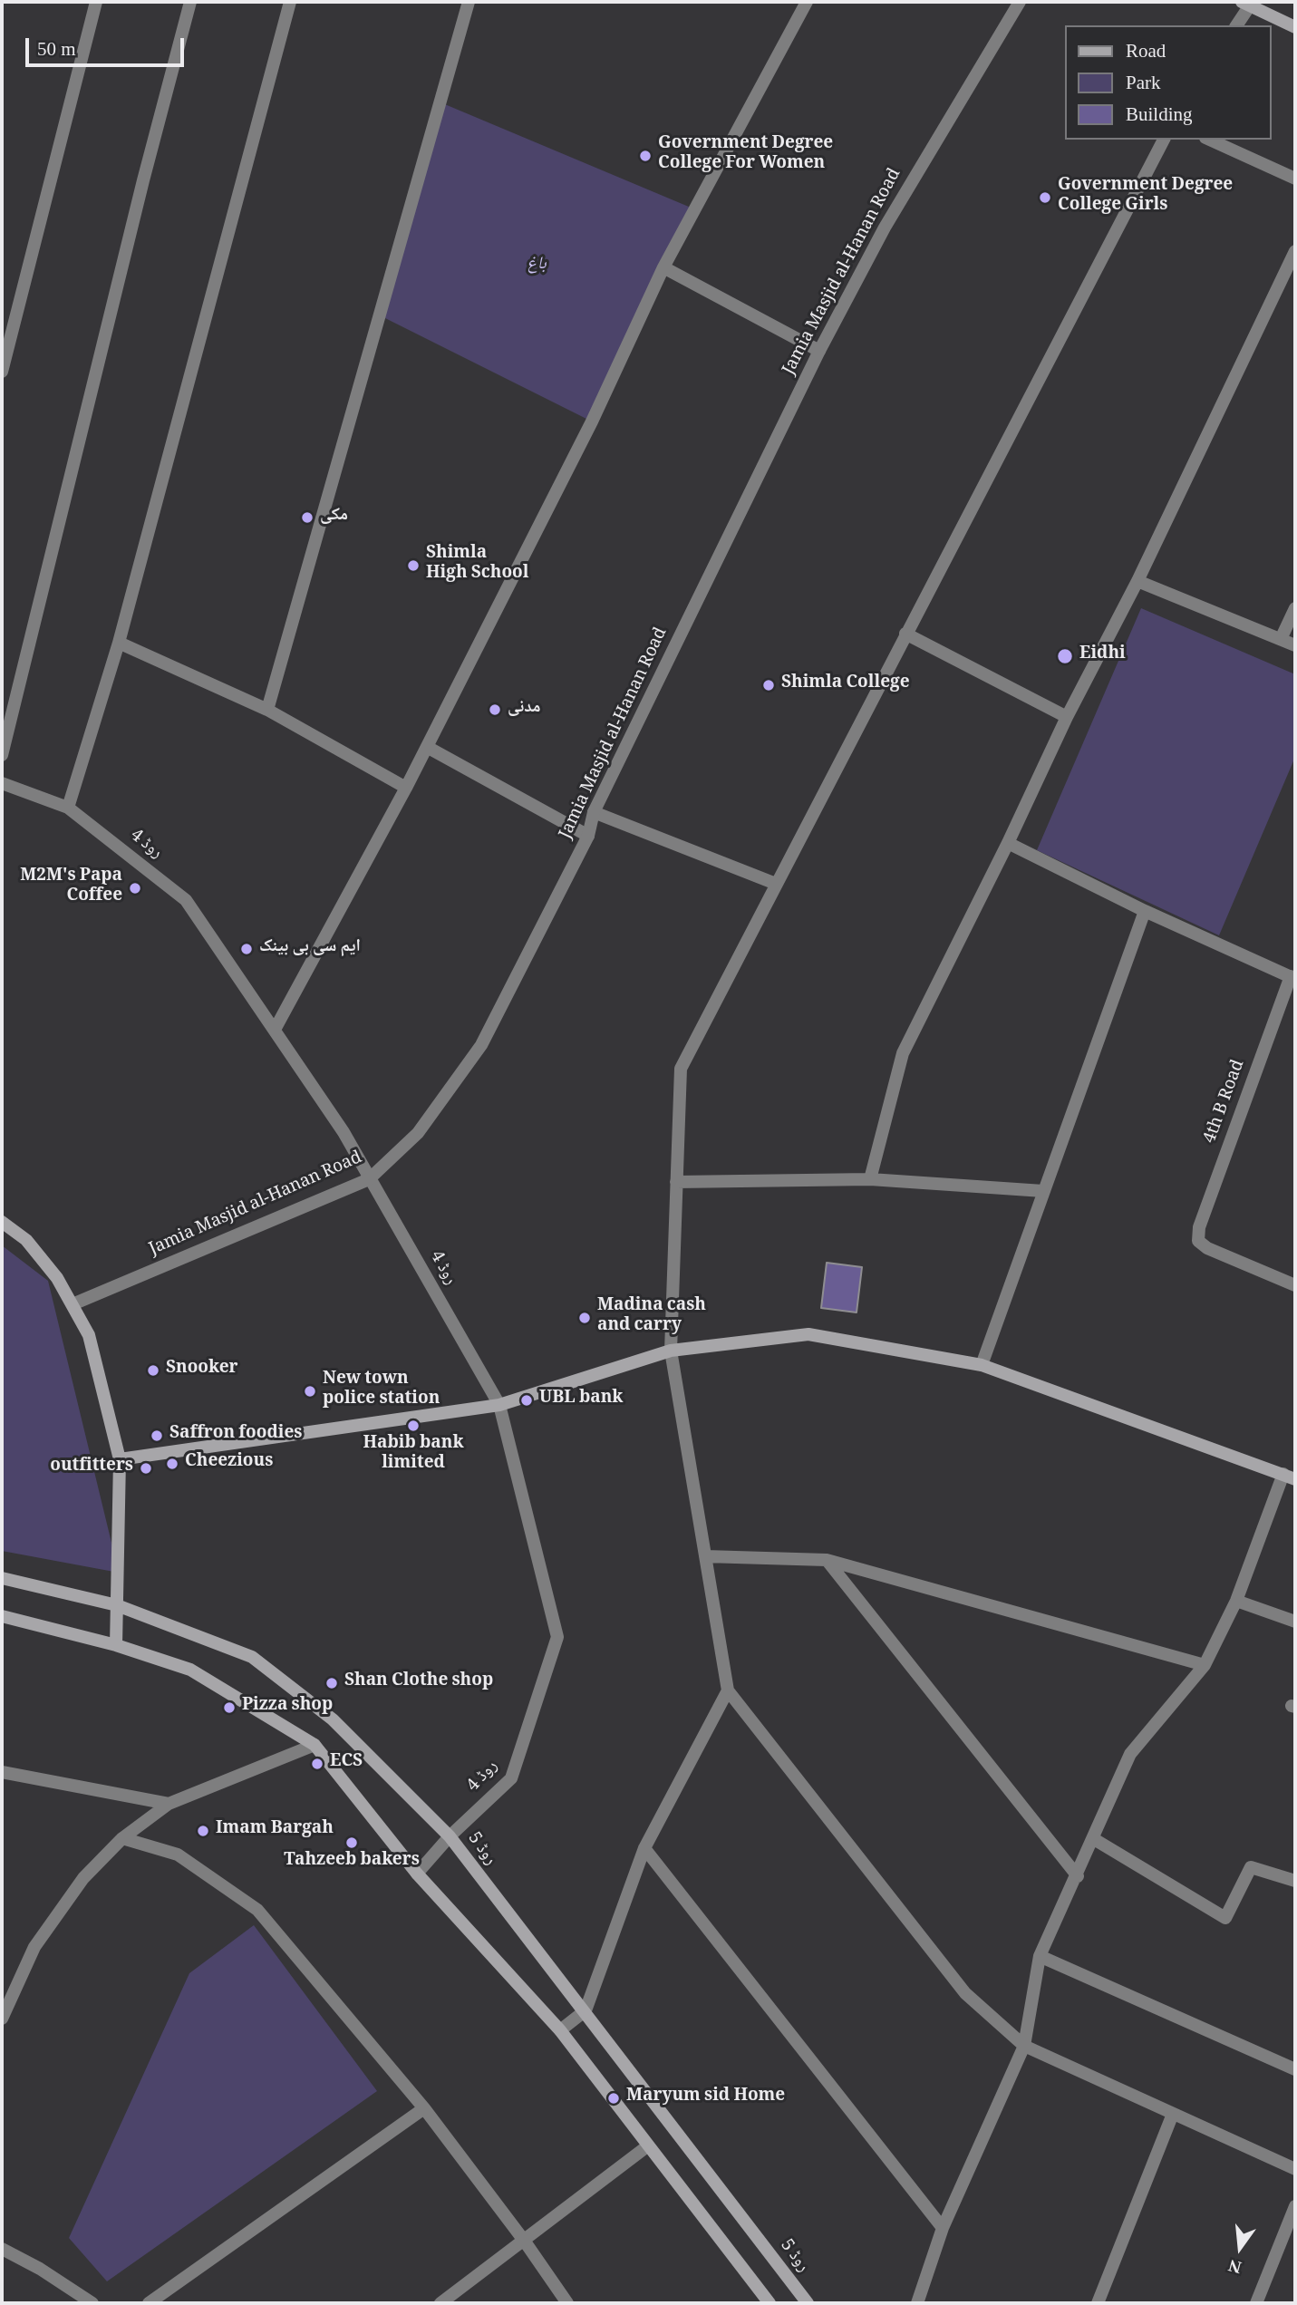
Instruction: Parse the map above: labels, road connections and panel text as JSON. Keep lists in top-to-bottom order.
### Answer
{
  "streets": {
    "main road": ["روڈ 5"],
    "street": ["Jamia Masjid al-Hanan Road", "روڈ 4", "4th B Road"]
  },
  "crossings": [
    ["Jamia Masjid al-Hanan Road", "روڈ 4"],
    ["روڈ 4", "روڈ 5"]
  ],
  "parks": ["باغ"],
  "places": [
    "Government Degree College For Women",
    "Government Degree College Girls",
    "مکی",
    "Shimla High School",
    "Eidhi",
    "Shimla College",
    "مدنی",
    "M2M's Papa Coffee",
    "ایم سی بی بینک",
    "Madina cash and carry",
    "Snooker",
    "New town police station",
    "UBL bank",
    "Habib bank limited",
    "Saffron foodies",
    "Cheezious",
    "outfitters",
    "Shan Clothe shop",
    "Pizza shop",
    "ECS",
    "Imam Bargah",
    "Tahzeeb bakers",
    "Maryum sid Home"
  ],
  "legend": ["Road", "Park", "Building"],
  "scale_bar": "50 m",
  "north": "bottom"
}
